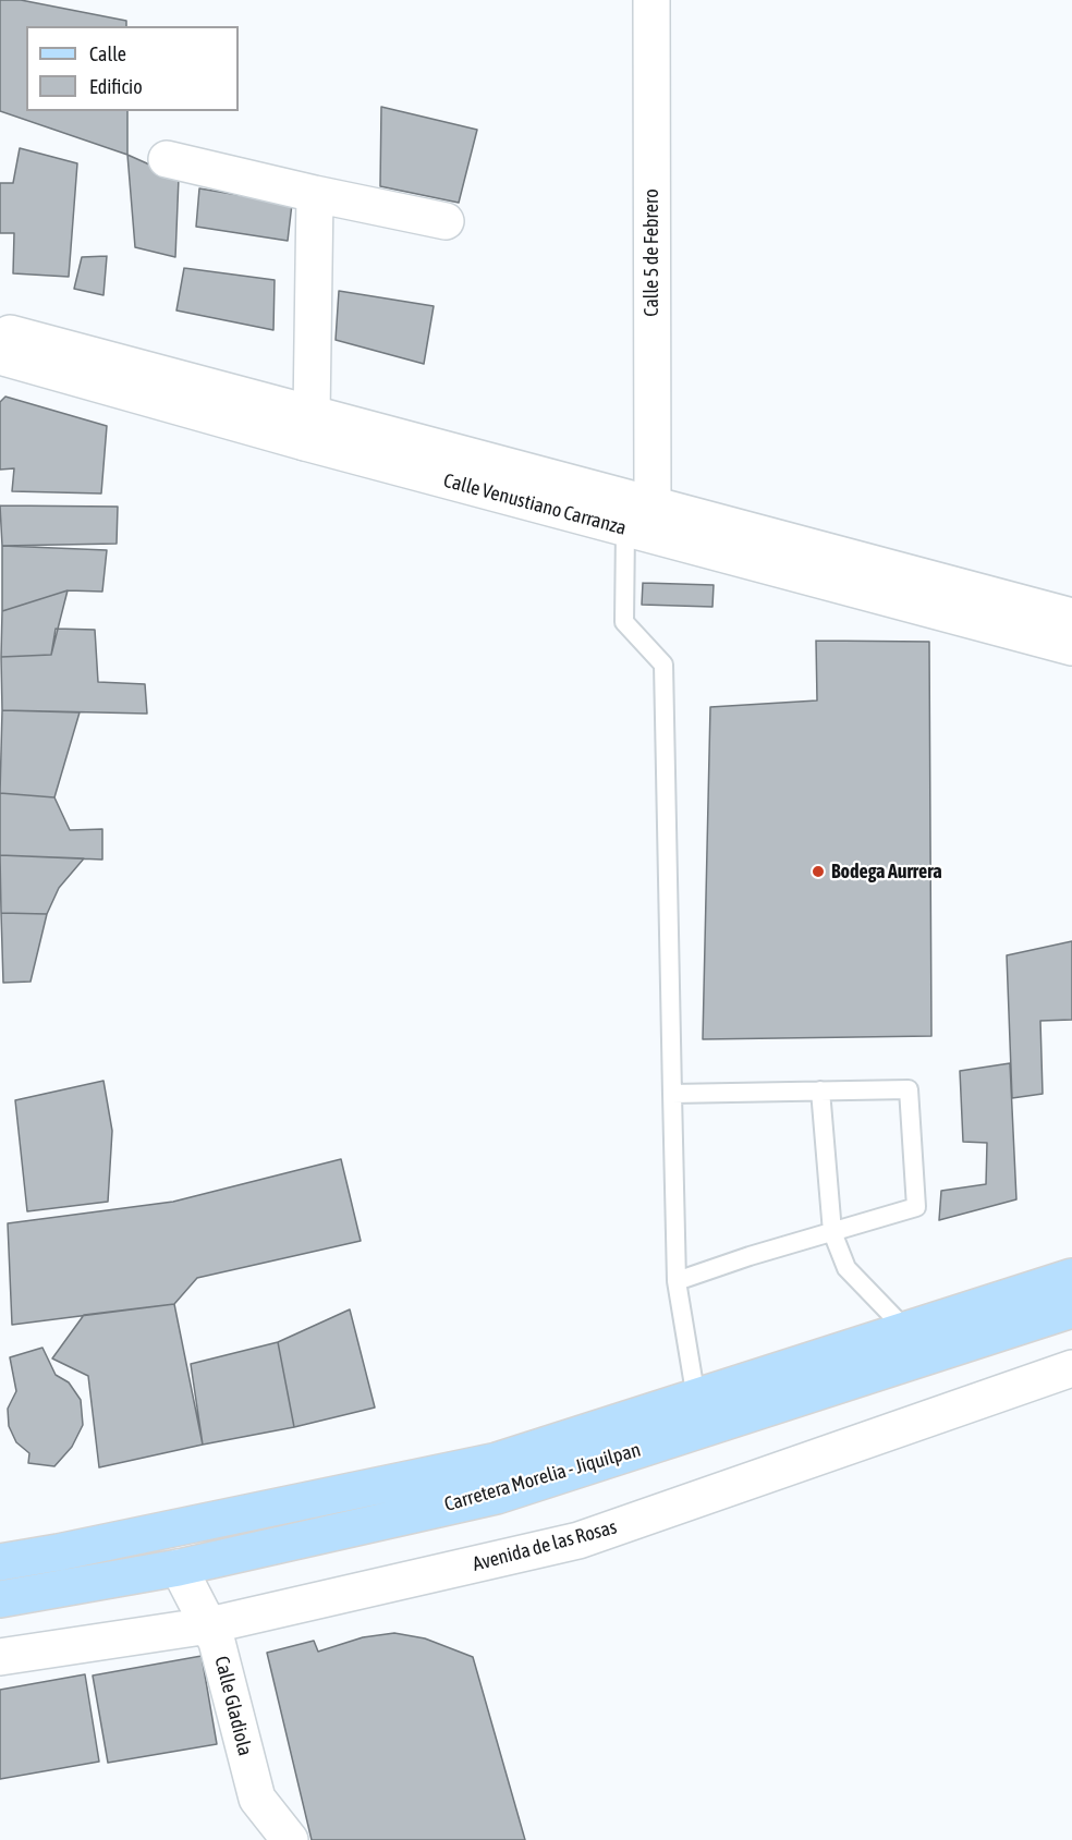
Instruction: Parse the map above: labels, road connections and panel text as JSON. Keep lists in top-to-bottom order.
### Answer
{
  "streets": {
    "main road": ["Carretera Morelia - Jiquilpan"],
    "street": [
      "Calle 5 de Febrero",
      "Calle Venustiano Carranza",
      "Avenida de las Rosas",
      "Calle Gladiola"
    ]
  },
  "crossings": [
    ["Calle 5 de Febrero", "Calle Venustiano Carranza"],
    ["Carretera Morelia - Jiquilpan", "Calle Gladiola"],
    ["Avenida de las Rosas", "Calle Gladiola"]
  ],
  "places": ["Bodega Aurrera"],
  "legend": ["Calle", "Edificio"]
}
